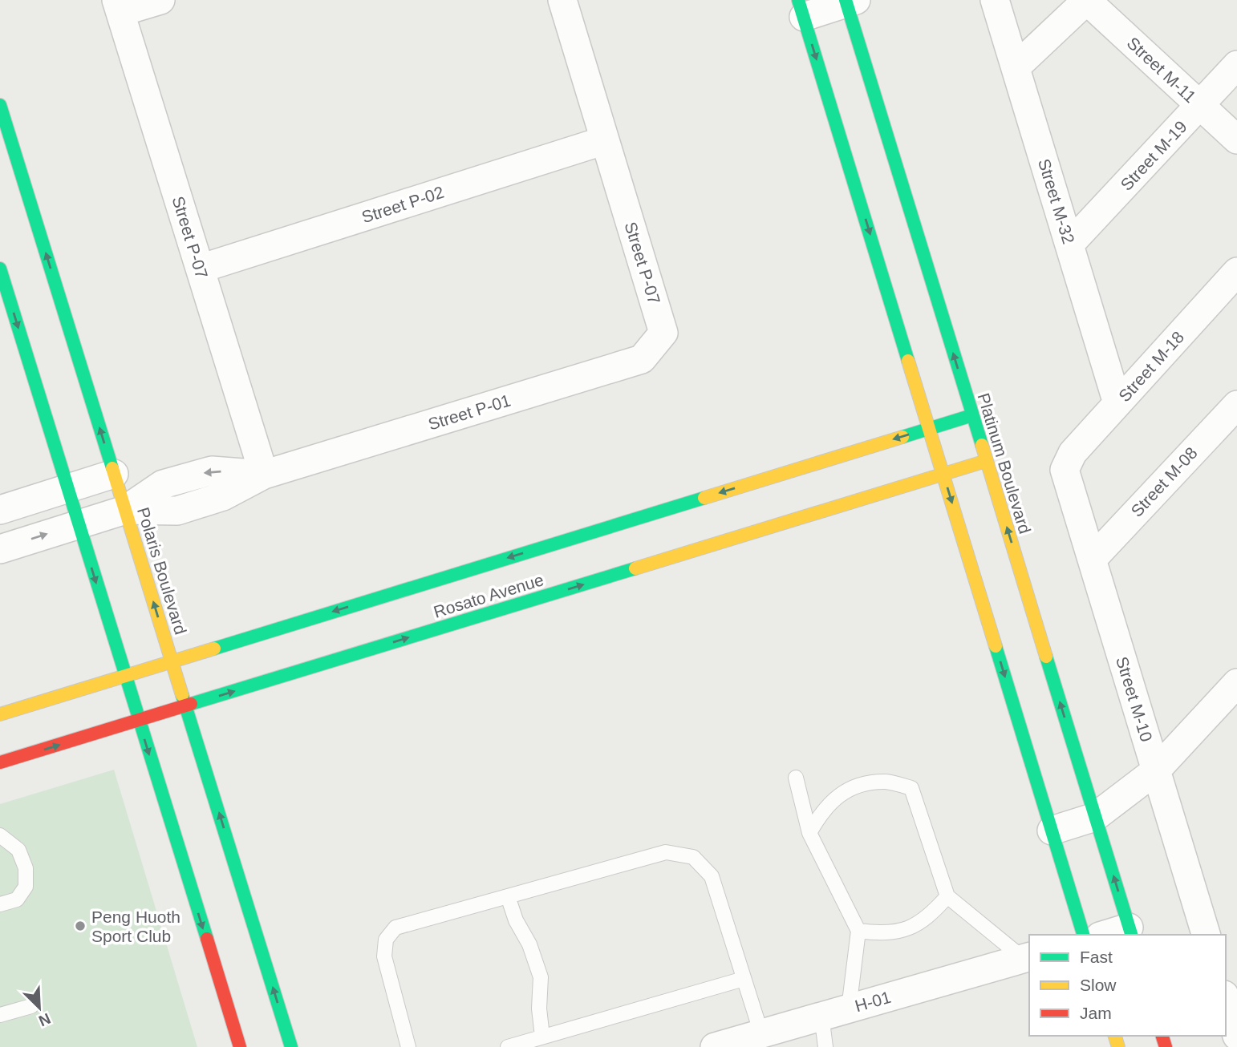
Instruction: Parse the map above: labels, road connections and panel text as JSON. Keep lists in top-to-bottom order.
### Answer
{
  "streets": {
    "street": [
      "Street M-11",
      "Street M-19",
      "Street M-32",
      "Street P-02",
      "Street P-07",
      "Street M-18",
      "Street P-01",
      "Platinum Boulevard",
      "Street M-08",
      "Polaris Boulevard",
      "Rosato Avenue",
      "Street M-10",
      "H-01"
    ]
  },
  "crossings": [
    ["Street M-11", "Street M-19"],
    ["Street M-19", "Street M-32"],
    ["Street M-32", "Street M-18"],
    ["Street P-02", "Street P-07"],
    ["Street P-07", "Street P-01"],
    ["Street M-18", "Street M-10"],
    ["Street P-01", "Polaris Boulevard"],
    ["Platinum Boulevard", "Rosato Avenue"],
    ["Street M-08", "Street M-10"],
    ["Polaris Boulevard", "Rosato Avenue"]
  ],
  "places": ["Peng Huoth Sport Club"],
  "legend": ["Fast", "Slow", "Jam"],
  "north": "bottom right"
}
